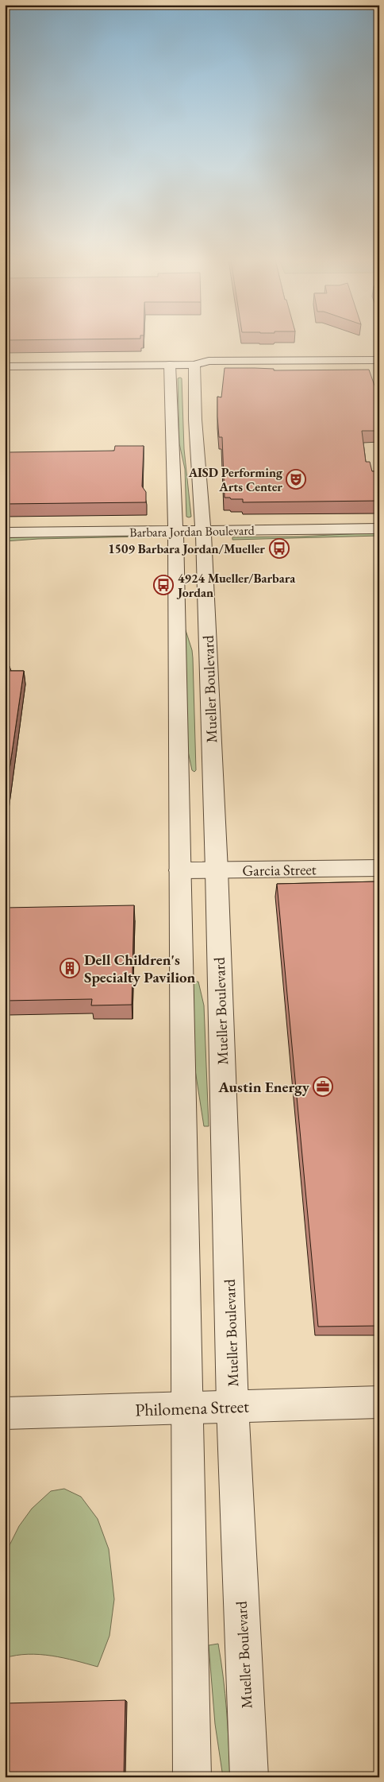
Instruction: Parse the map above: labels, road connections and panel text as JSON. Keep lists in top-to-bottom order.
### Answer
{
  "streets": {
    "street": [
      "Barbara Jordan Boulevard",
      "Mueller Boulevard",
      "Garcia Street",
      "Philomena Street"
    ]
  },
  "crossings": [
    ["Barbara Jordan Boulevard", "Mueller Boulevard"],
    ["Mueller Boulevard", "Garcia Street"],
    ["Mueller Boulevard", "Philomena Street"]
  ],
  "places": {
    "theatre": ["AISD Performing Arts Center"],
    "bus stop": ["1509 Barbara Jordan/Mueller", "4924 Mueller/Barbara Jordan"],
    "building": ["Dell Children's Specialty Pavilion"],
    "office": ["Austin Energy"]
  }
}
